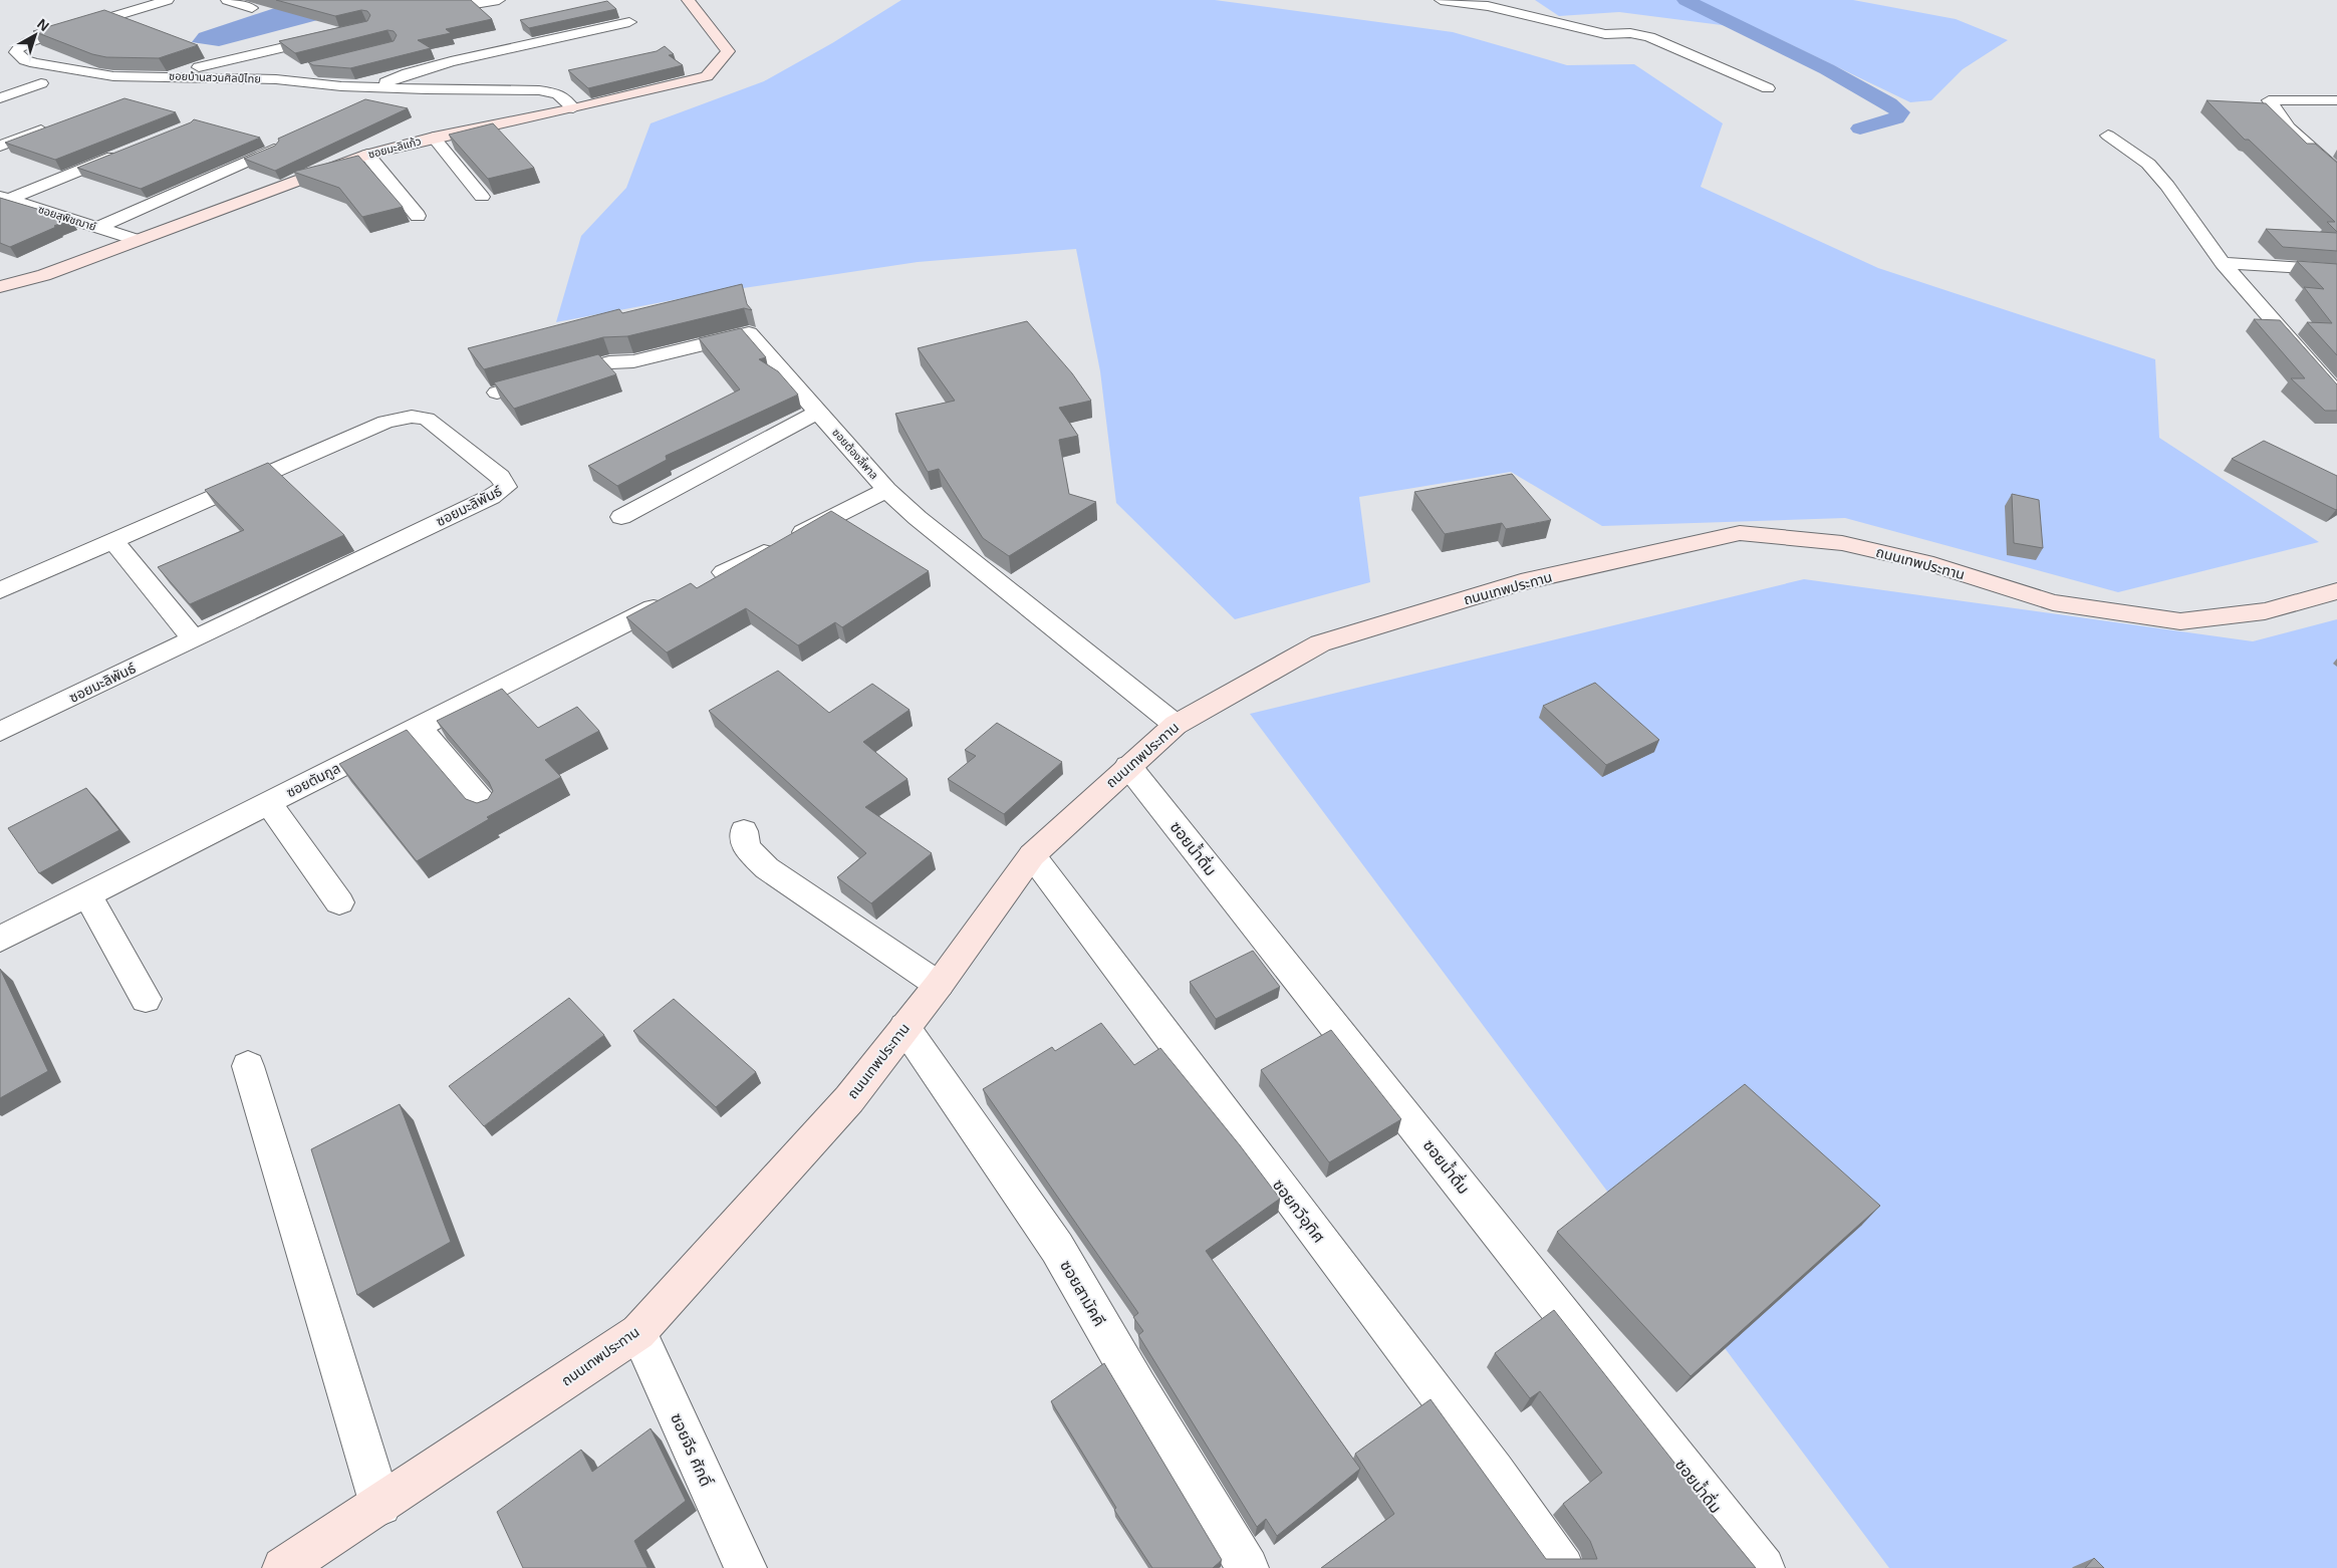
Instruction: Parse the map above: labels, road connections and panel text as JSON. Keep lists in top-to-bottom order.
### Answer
{
  "streets": {
    "street": [
      "ซอยบ้านสวนศิลป์ไทย",
      "ซอยมะลิแก้ว",
      "ซอยสุพิชฌาย์",
      "ซอยต้องลี้พาล",
      "ซอยมะลิพันธ์",
      "ถนนเทพประทาน",
      "ซอยตันกูล",
      "ซอยน้ำดื่ม",
      "ซอยกวีอุทิศ",
      "ซอยสามัคคี",
      "ซอยจีร ศักดิ์"
    ]
  },
  "crossings": [
    ["ซอยบ้านสวนศิลป์ไทย", "ซอยมะลิแก้ว"],
    ["ซอยมะลิแก้ว", "ซอยสุพิชฌาย์"],
    ["ซอยต้องลี้พาล", "ถนนเทพประทาน"],
    ["ถนนเทพประทาน", "ซอยน้ำดื่ม"],
    ["ถนนเทพประทาน", "ซอยกวีอุทิศ"],
    ["ถนนเทพประทาน", "ซอยสามัคคี"],
    ["ถนนเทพประทาน", "ซอยจีร ศักดิ์"]
  ],
  "north": "top right"
}
